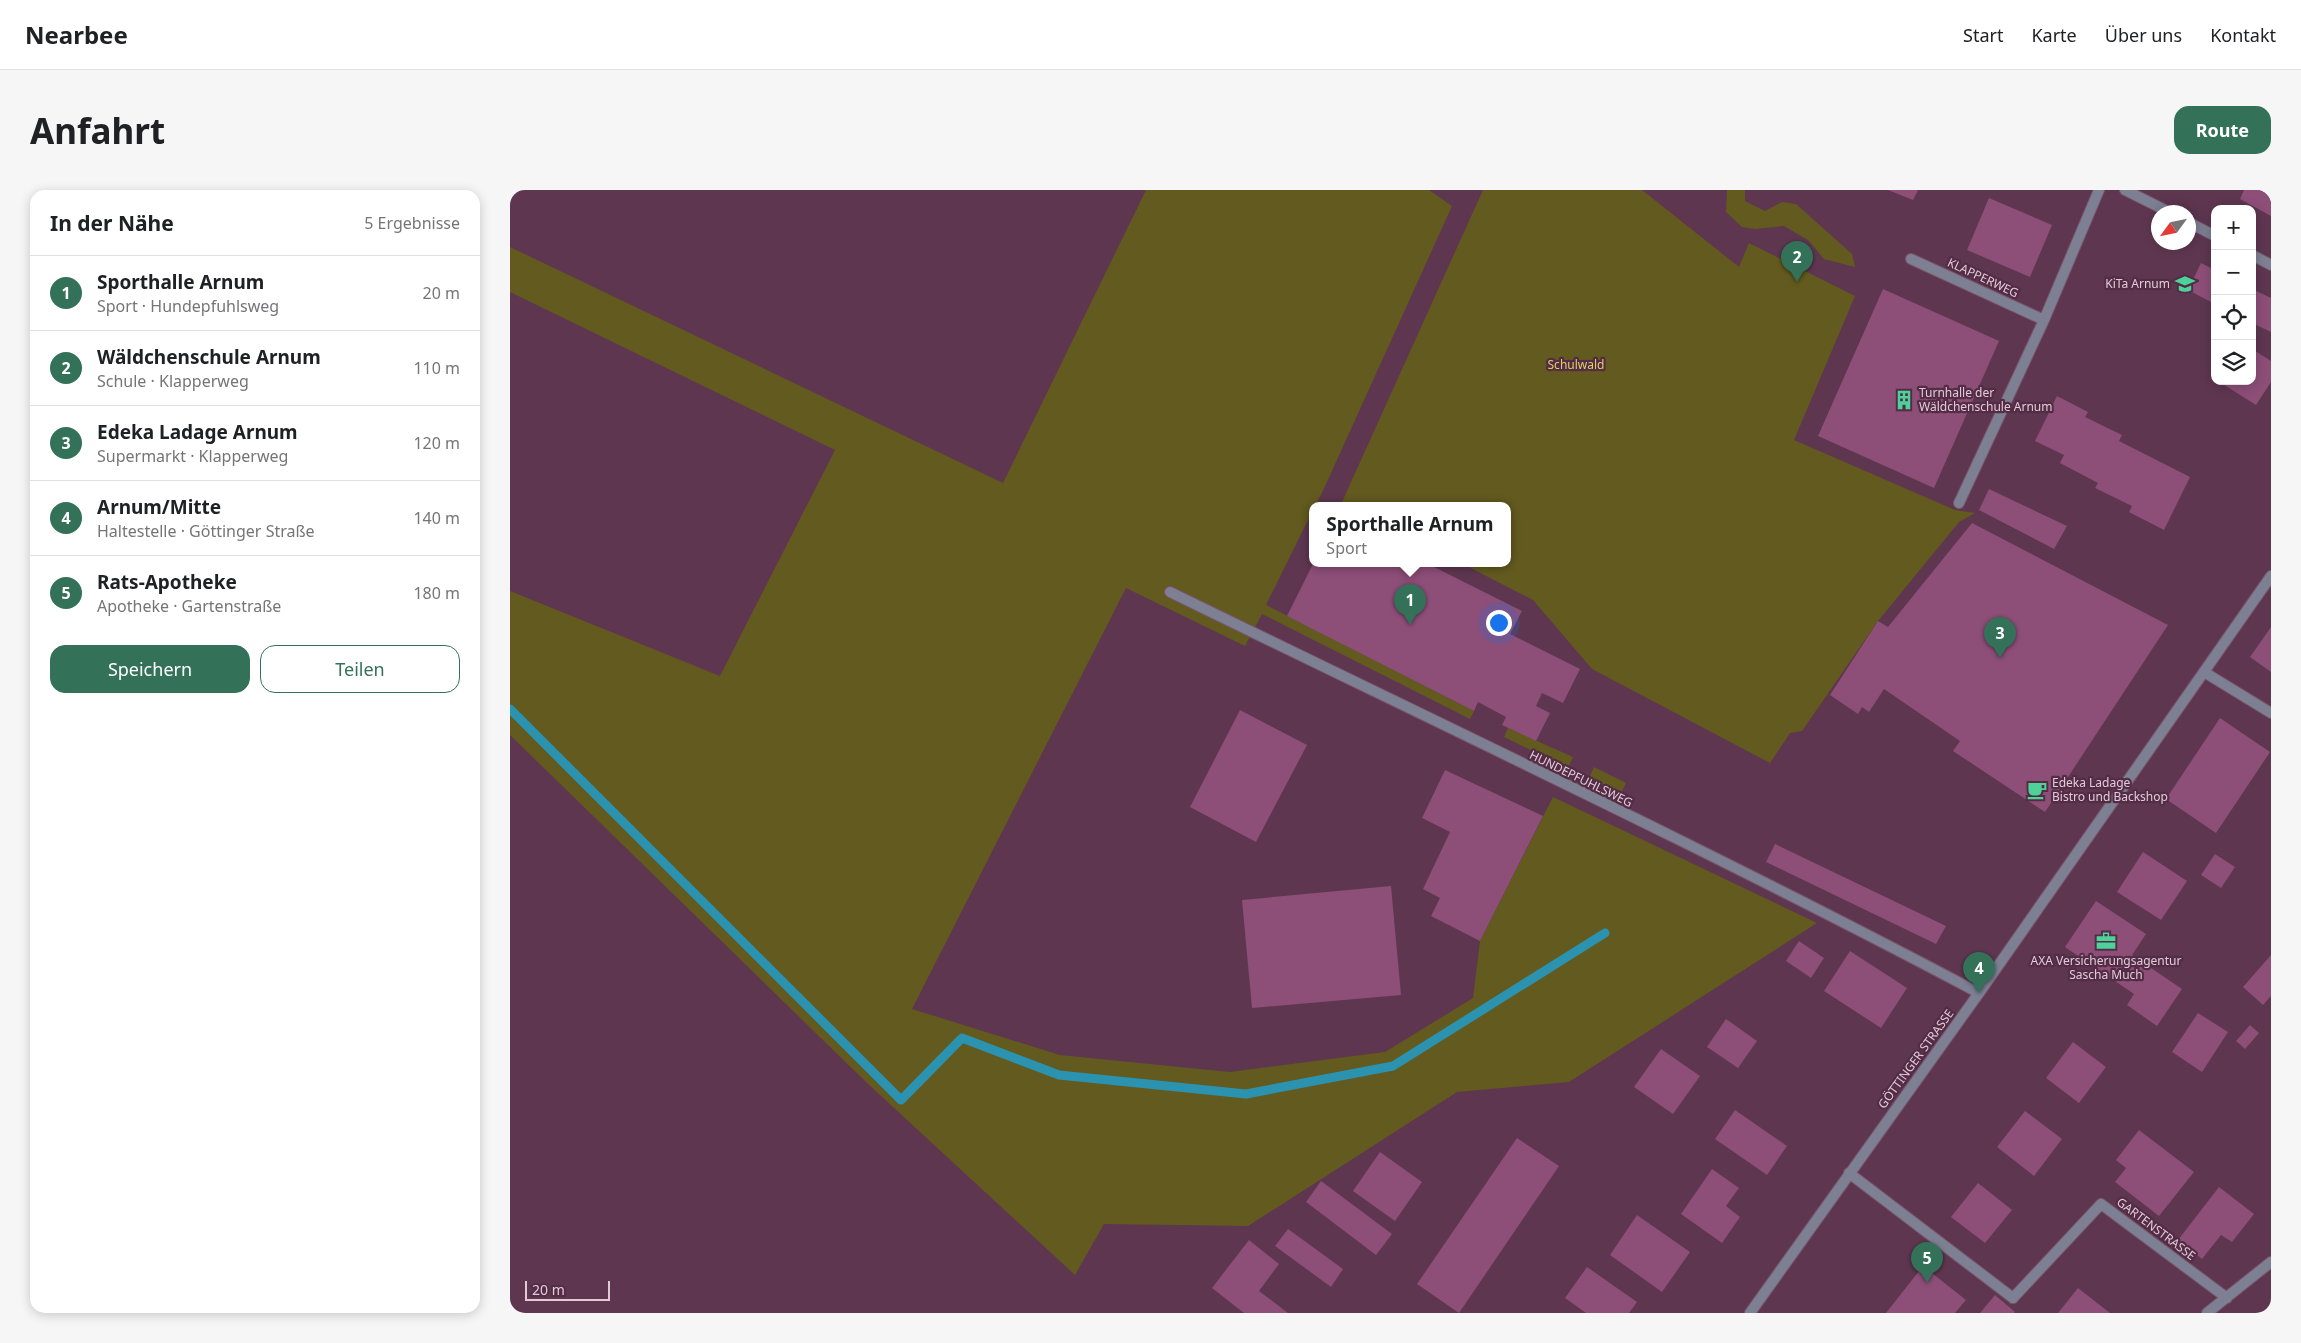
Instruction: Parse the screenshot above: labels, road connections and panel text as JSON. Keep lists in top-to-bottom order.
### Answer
{
  "streets": {
    "street": [
      "KLAPPERWEG",
      "HUNDEPFUHLSWEG",
      "GÖTTINGER STRASSE",
      "GARTENSTRASSE"
    ]
  },
  "crossings": [
    ["HUNDEPFUHLSWEG", "GÖTTINGER STRASSE"],
    ["GÖTTINGER STRASSE", "GARTENSTRASSE"]
  ],
  "parks": ["Schulwald"],
  "places": {
    "school or university": ["KiTa Arnum"],
    "building": ["Turnhalle der Wäldchenschule Arnum"],
    "cafe": ["Edeka Ladage Bistro und Backshop"],
    "office": ["AXA Versicherungsagentur Sascha Much"]
  },
  "scale_bar": "20 m",
  "north": "bottom left",
  "page": {
    "header": "Nearbee",
    "nav": [
      "Start",
      "Karte",
      "Über uns",
      "Kontakt"
    ],
    "buttons": [
      "Route",
      ["Speichern", "Teilen"]
    ],
    "title": "Anfahrt",
    "heading": ["In der Nähe", "5 Ergebnisse"],
    "map_buttons": ["+", "−"],
    "pins": [
      "2",
      "1",
      "3",
      "4",
      "5"
    ],
    "list": [
      {
        "mark": "1",
        "name": "Sporthalle Arnum",
        "note": "Sport · Hundepfuhlsweg",
        "value": "20 m"
      },
      {
        "mark": "2",
        "name": "Wäldchenschule Arnum",
        "note": "Schule · Klapperweg",
        "value": "110 m"
      },
      {
        "mark": "3",
        "name": "Edeka Ladage Arnum",
        "note": "Supermarkt · Klapperweg",
        "value": "120 m"
      },
      {
        "mark": "4",
        "name": "Arnum/Mitte",
        "note": "Haltestelle · Göttinger Straße",
        "value": "140 m"
      },
      {
        "mark": "5",
        "name": "Rats-Apotheke",
        "note": "Apotheke · Gartenstraße",
        "value": "180 m"
      }
    ],
    "popup": ["Sporthalle Arnum", "Sport"],
    "scale": "20 m"
  }
}
